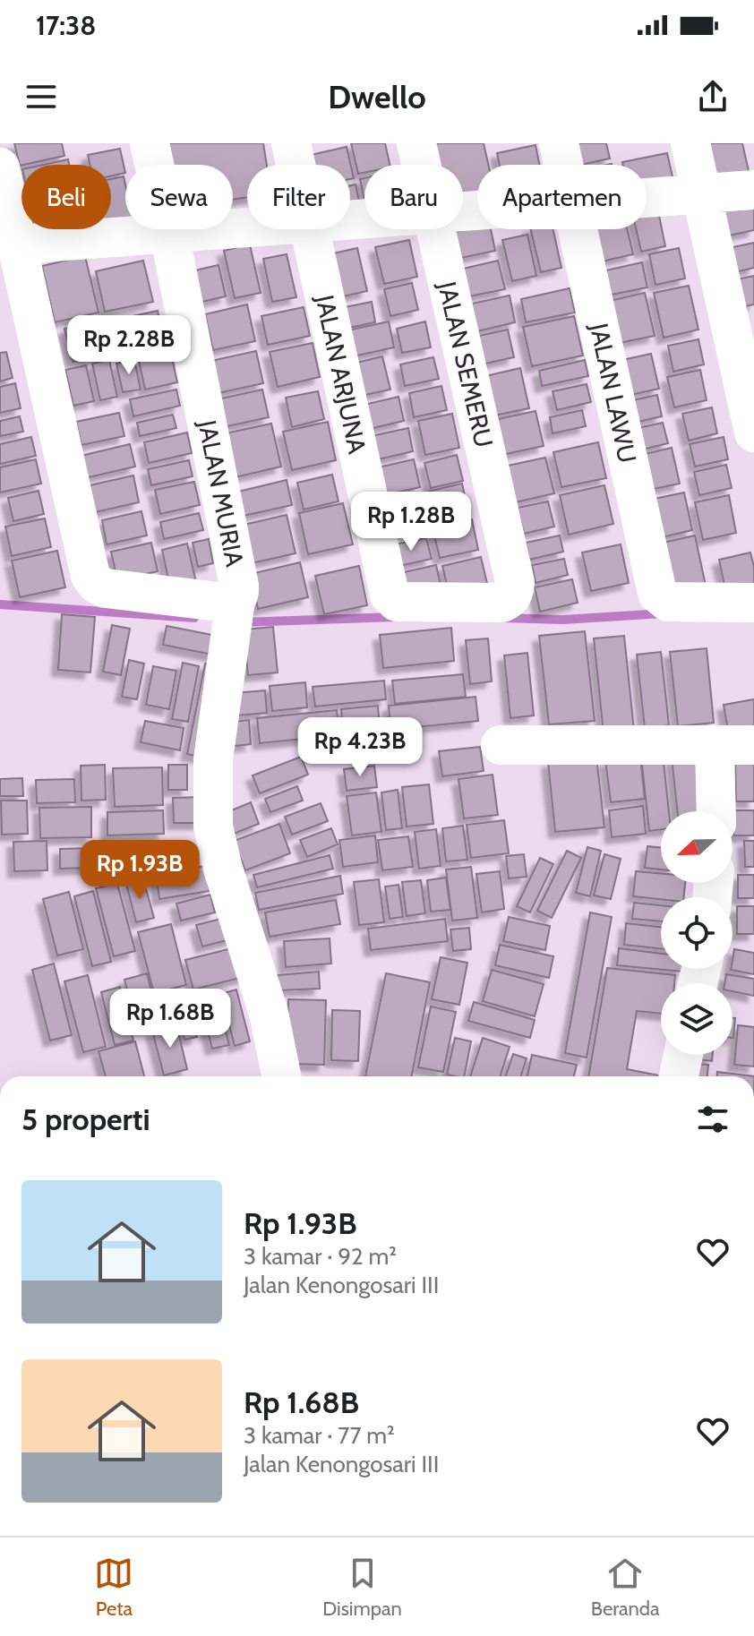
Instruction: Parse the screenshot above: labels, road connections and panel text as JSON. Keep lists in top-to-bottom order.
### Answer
{
  "streets": {
    "street": [
      "JALAN SEMERU",
      "JALAN ARJUNA",
      "JALAN LAWU",
      "JALAN MURIA"
    ]
  },
  "crossings": [
    ["JALAN SEMERU", "JALAN ARJUNA"]
  ],
  "north": "left",
  "page": {
    "status": "17:38",
    "header": "Dwello",
    "chip": [
      "Beli",
      "Sewa",
      "Filter",
      "Baru",
      "Apartemen"
    ],
    "price": [
      "Rp 2.28B",
      "Rp 1.28B",
      "Rp 4.23B",
      "Rp 1.93B",
      "Rp 1.68B"
    ],
    "heading": "5 properti",
    "list": [
      {
        "name": "Rp 1.93B",
        "note": "3 kamar · 92 m² · Jalan Kenongosari III"
      },
      {
        "name": "Rp 1.68B",
        "note": "3 kamar · 77 m² · Jalan Kenongosari III"
      }
    ],
    "tabs": ["Peta", "Disimpan", "Beranda"]
  }
}
